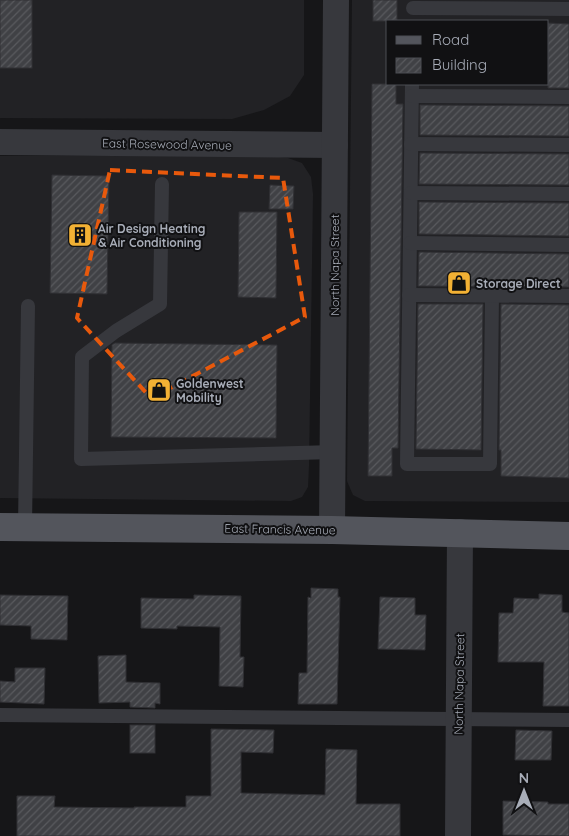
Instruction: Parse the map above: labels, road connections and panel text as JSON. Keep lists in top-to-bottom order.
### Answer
{
  "streets": {
    "main road": ["East Francis Avenue"],
    "street": ["East Rosewood Avenue", "North Napa Street"]
  },
  "crossings": [
    ["East Rosewood Avenue", "North Napa Street"],
    ["North Napa Street", "East Francis Avenue"]
  ],
  "places": {
    "building": ["Air Design Heating & Air Conditioning"],
    "shop": ["Storage Direct", "Goldenwest Mobility"]
  },
  "legend": ["Road", "Building"],
  "north": "top"
}
